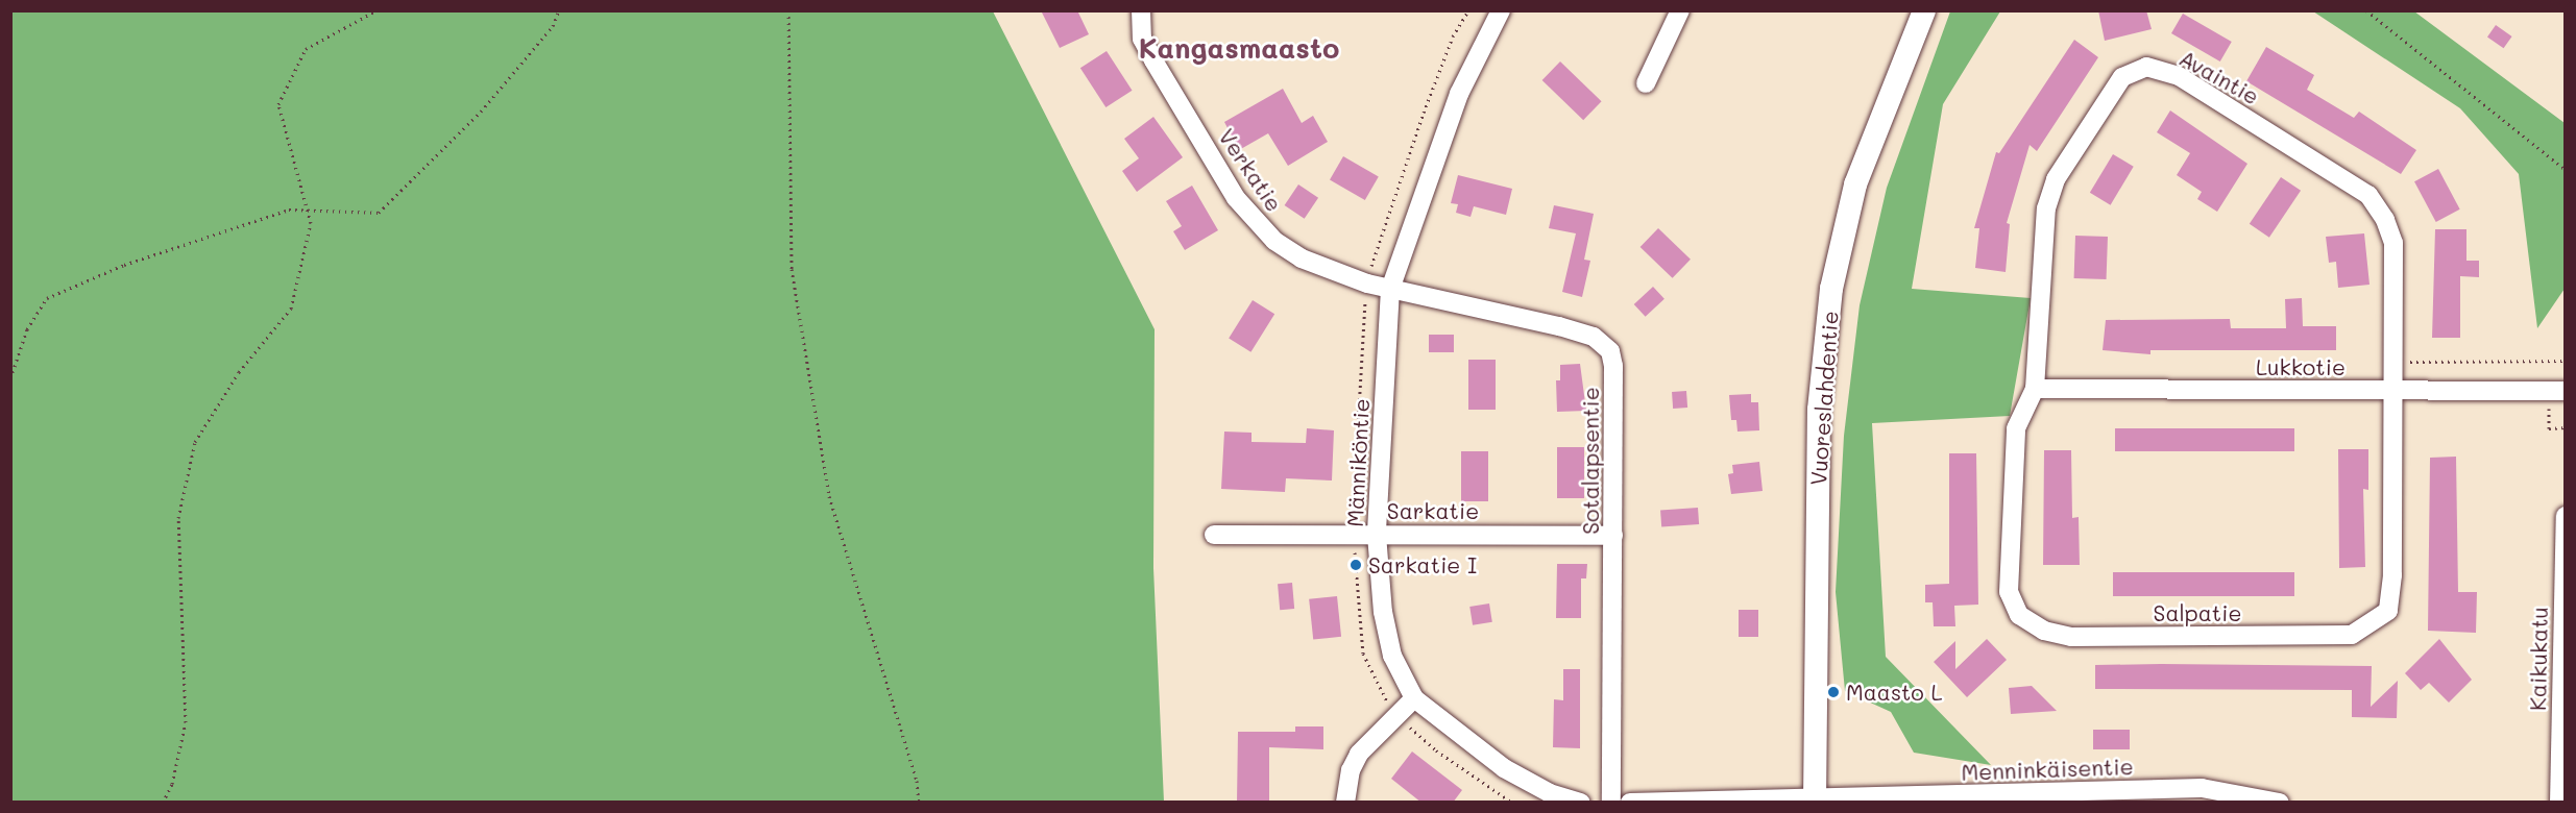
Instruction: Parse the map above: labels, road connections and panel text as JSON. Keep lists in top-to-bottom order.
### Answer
{
  "streets": {
    "street": [
      "Avaintie",
      "Verkatie",
      "Lukkotie",
      "Vuoreslahdentie",
      "Sotalapsentie",
      "Männiköntie",
      "Sarkatie",
      "Salpatie",
      "Kaikukatu",
      "Menninkäisentie"
    ]
  },
  "crossings": [
    ["Avaintie", "Lukkotie"],
    ["Avaintie", "Salpatie"],
    ["Verkatie", "Sotalapsentie"],
    ["Verkatie", "Männiköntie"],
    ["Lukkotie", "Salpatie"],
    ["Vuoreslahdentie", "Menninkäisentie"],
    ["Sotalapsentie", "Männiköntie"],
    ["Sotalapsentie", "Sarkatie"],
    ["Männiköntie", "Sarkatie"]
  ],
  "districts": ["Kangasmaasto"],
  "places": ["Sarkatie I", "Maasto L"]
}
